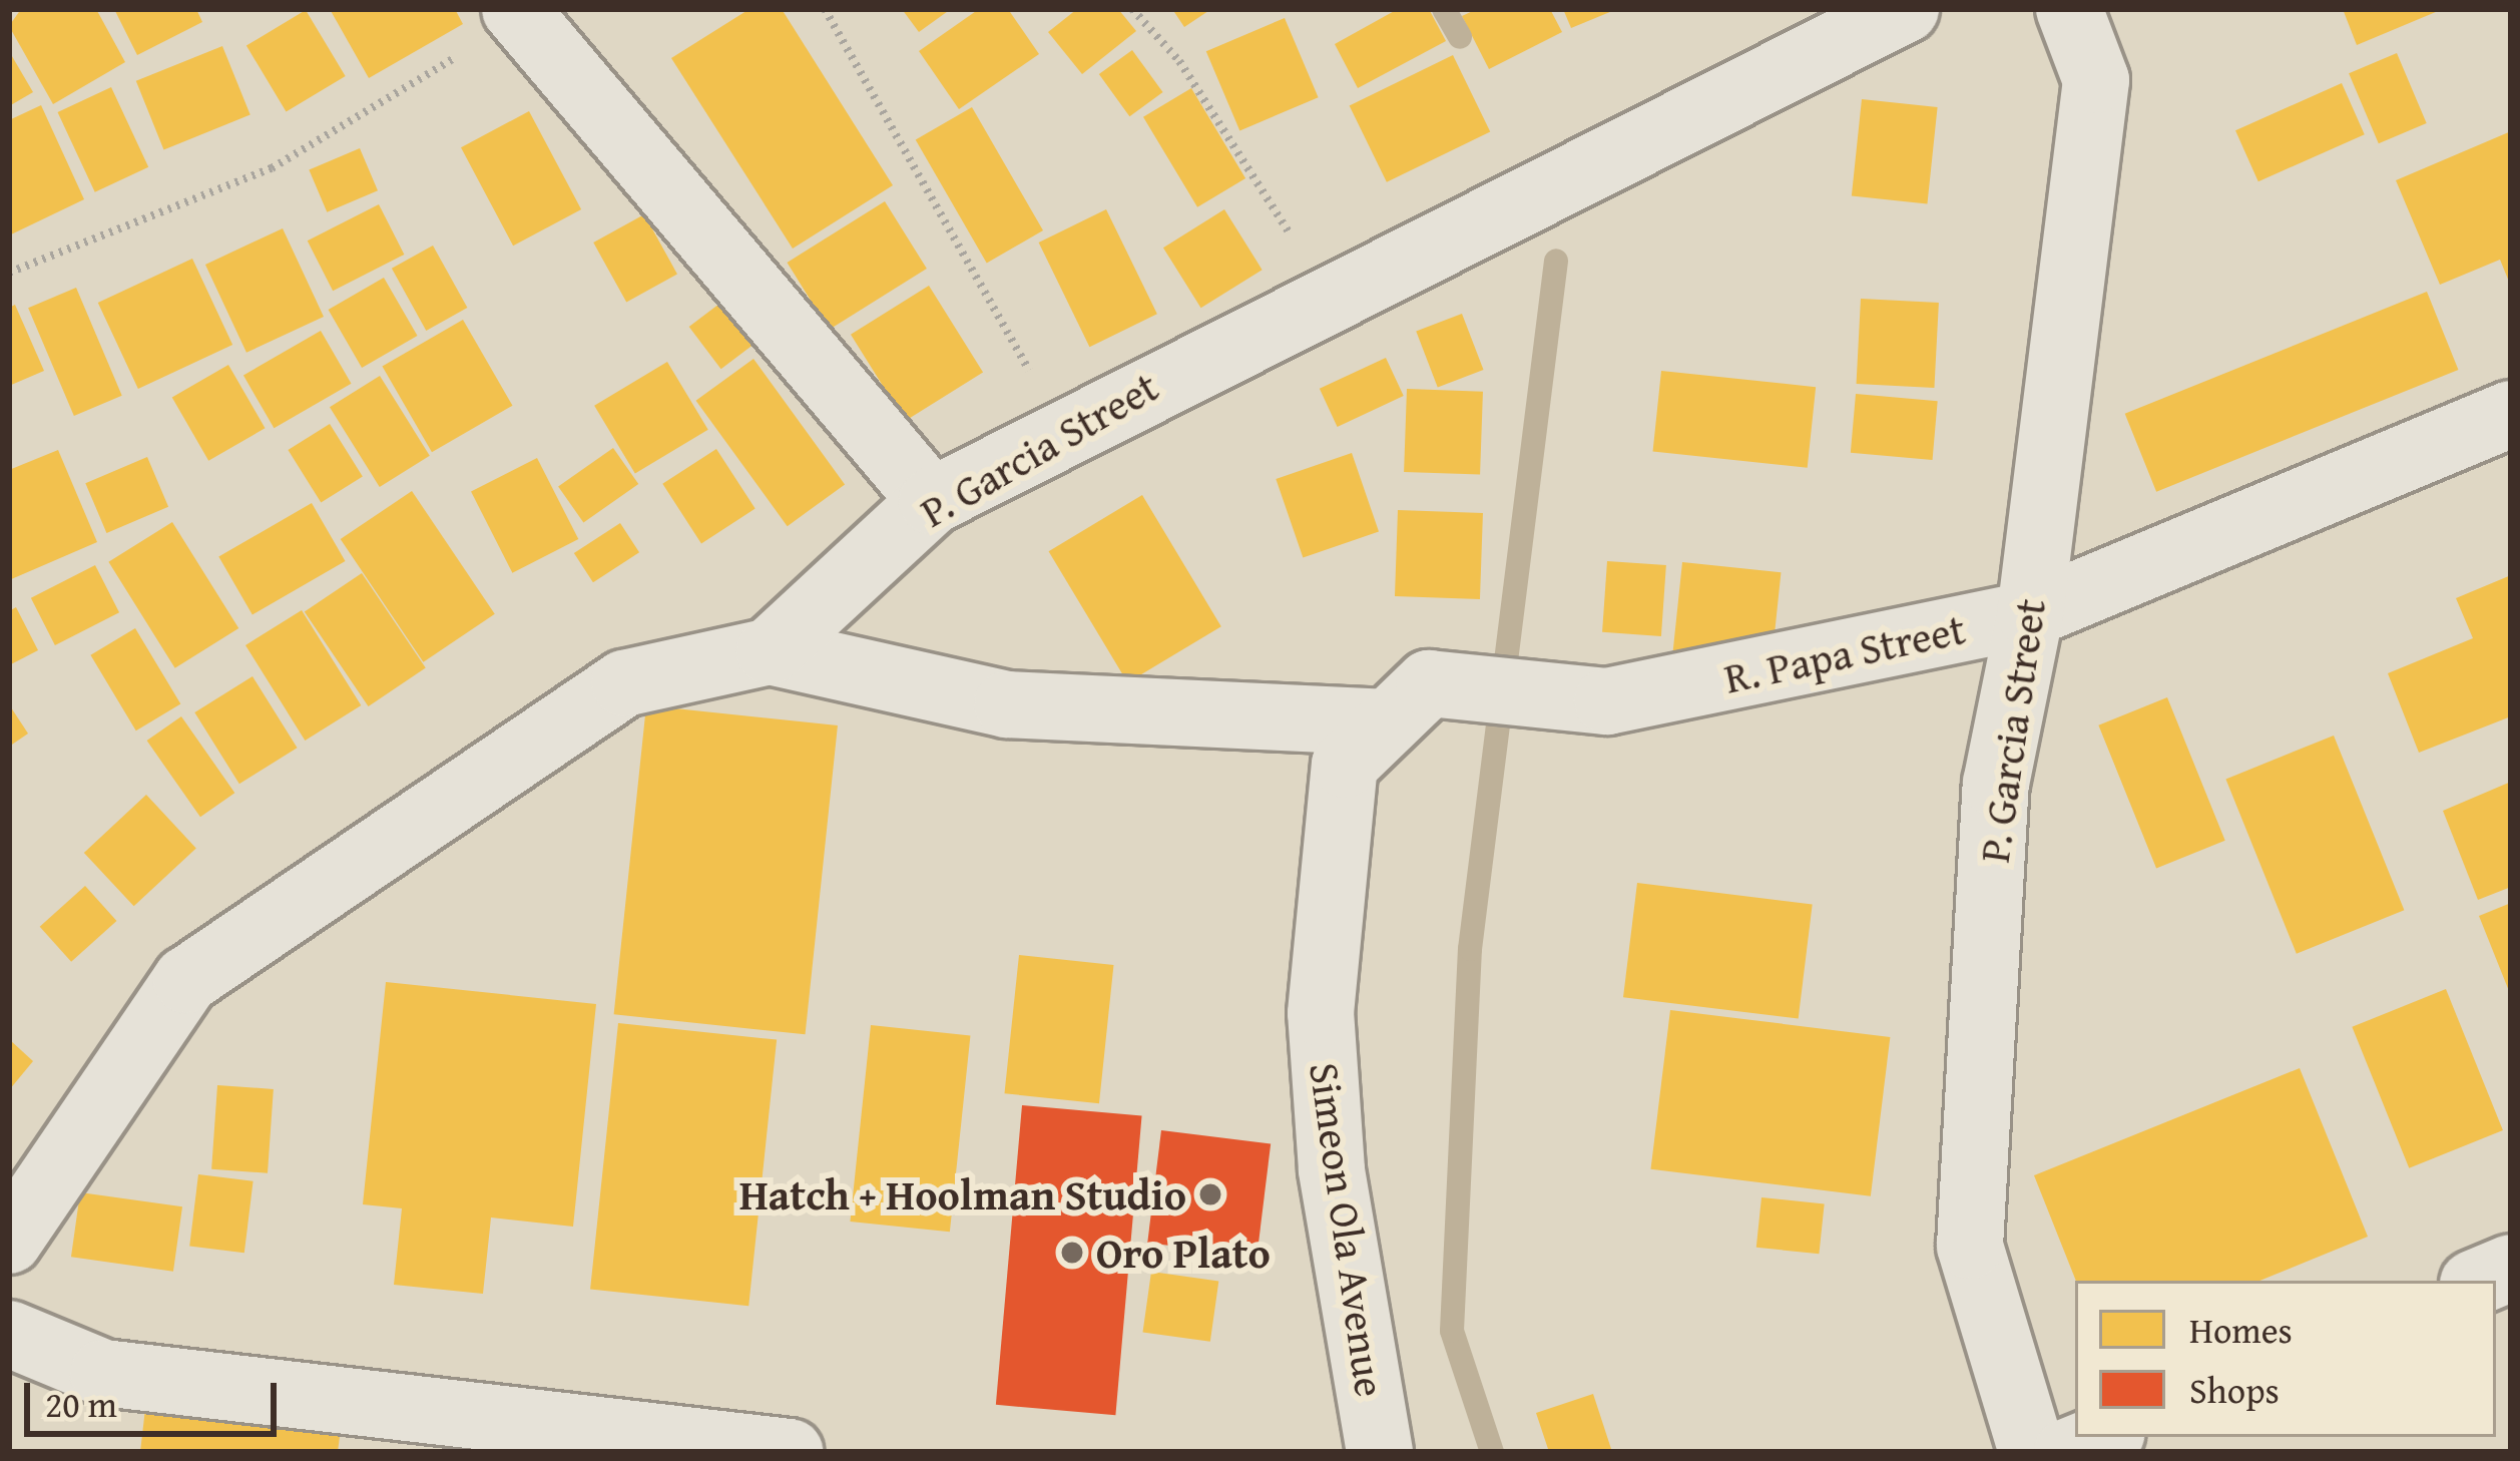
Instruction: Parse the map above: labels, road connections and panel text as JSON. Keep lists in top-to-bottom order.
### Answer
{
  "streets": {
    "street": ["P. Garcia Street", "R. Papa Street", "Simeon Ola Avenue"]
  },
  "crossings": [
    ["P. Garcia Street", "R. Papa Street"],
    ["R. Papa Street", "Simeon Ola Avenue"]
  ],
  "places": ["Hatch + Hoolman Studio", "Oro Plato"],
  "legend": ["Homes", "Shops"],
  "scale_bar": "20 m"
}
